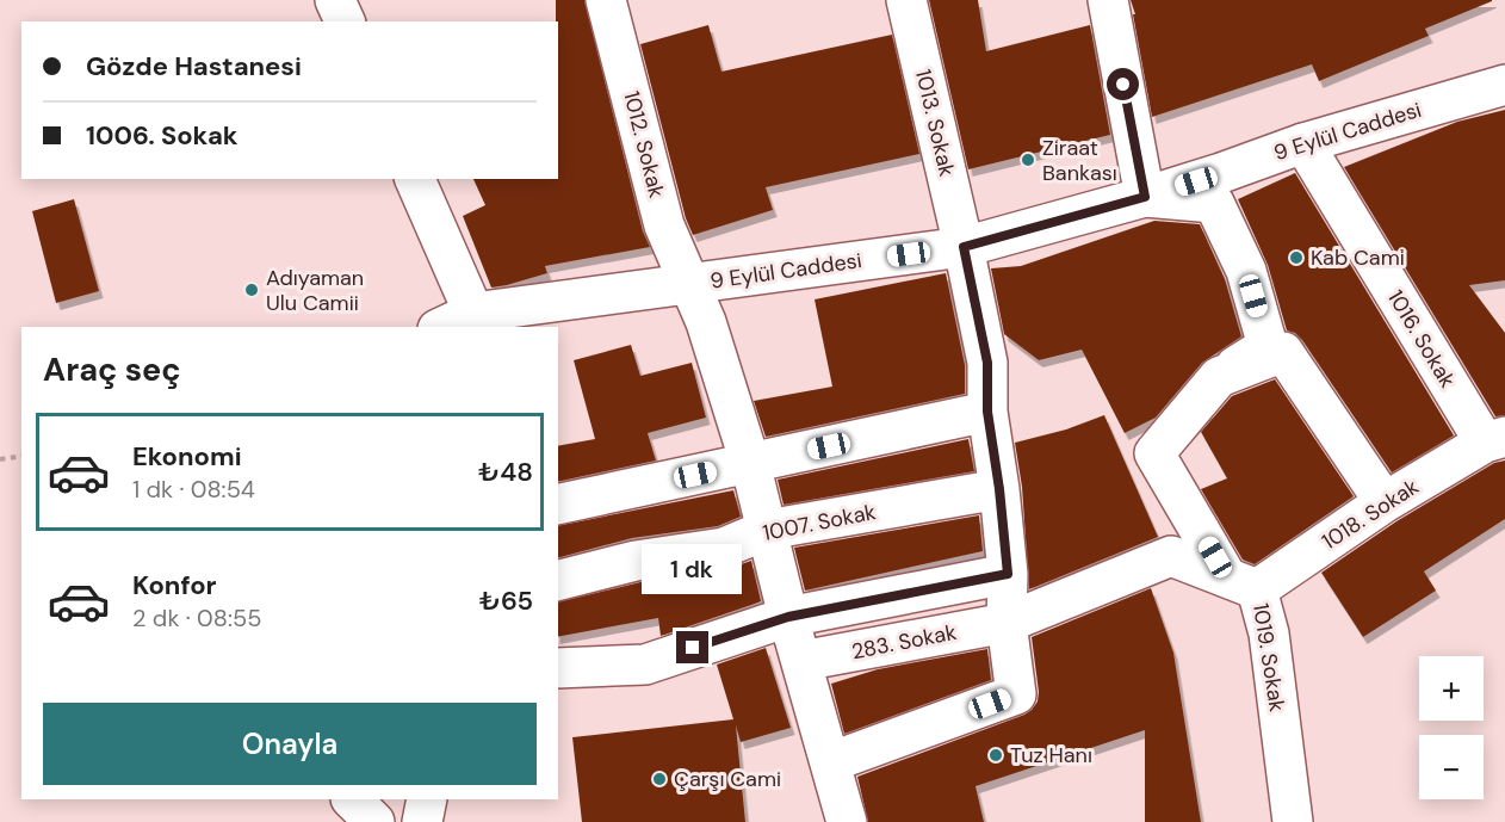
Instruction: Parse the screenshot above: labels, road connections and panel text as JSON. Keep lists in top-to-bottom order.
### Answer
{
  "streets": {
    "street": [
      "1013. Sokak",
      "9 Eylül Caddesi",
      "1012. Sokak",
      "1016. Sokak",
      "1018. Sokak",
      "1007. Sokak",
      "283. Sokak",
      "1019. Sokak"
    ]
  },
  "crossings": [
    ["1013. Sokak", "9 Eylül Caddesi"],
    ["1013. Sokak", "1012. Sokak"],
    ["1013. Sokak", "1007. Sokak"],
    ["1013. Sokak", "283. Sokak"],
    ["9 Eylül Caddesi", "1012. Sokak"],
    ["9 Eylül Caddesi", "1016. Sokak"],
    ["1012. Sokak", "1007. Sokak"],
    ["1012. Sokak", "283. Sokak"],
    ["1016. Sokak", "1018. Sokak"],
    ["1018. Sokak", "1019. Sokak"]
  ],
  "places": [
    "Ziraat Bankası",
    "Kab Cami",
    "Adıyaman Ulu Camii",
    "Tuz Hanı",
    "Çarşı Cami"
  ],
  "page": {
    "banner": ["Gözde Hastanesi", "1006. Sokak"],
    "heading": "Araç seç",
    "list": [
      {
        "name": "Ekonomi",
        "note": "1 dk · 08:54",
        "value": "₺48"
      },
      {
        "name": "Konfor",
        "note": "2 dk · 08:55",
        "value": "₺65"
      }
    ],
    "bubble": "1 dk",
    "map_buttons": ["+", "−"],
    "buttons": "Onayla"
  }
}
